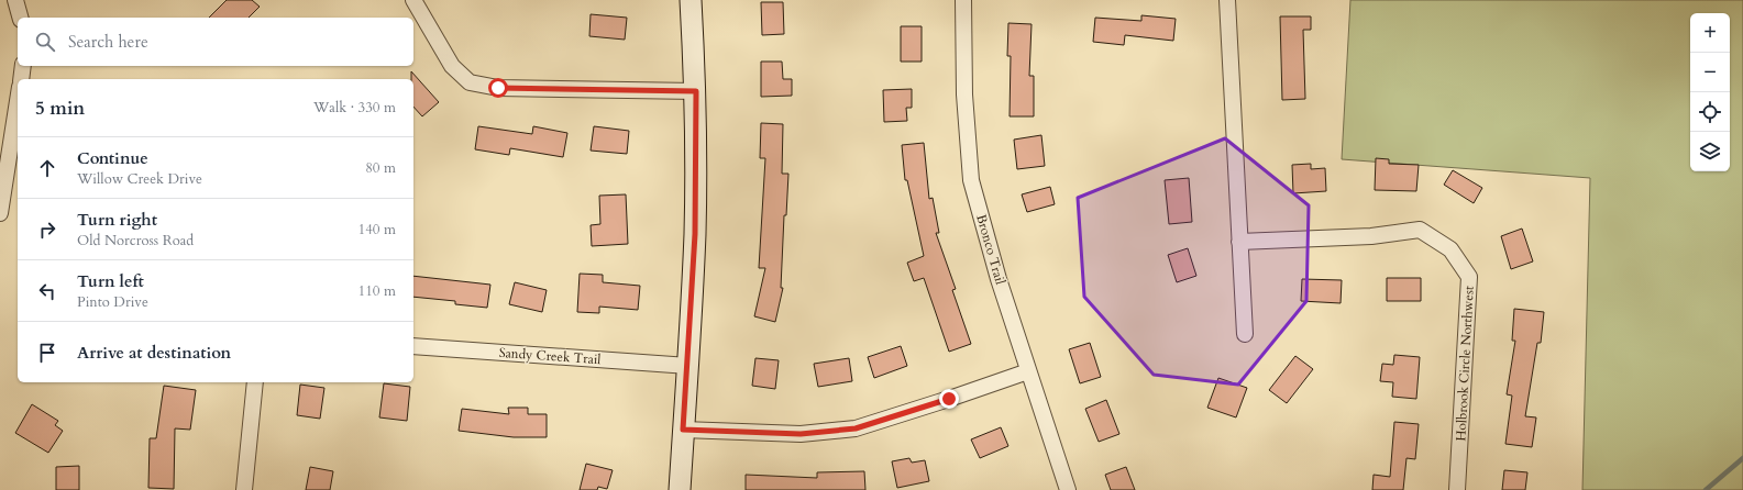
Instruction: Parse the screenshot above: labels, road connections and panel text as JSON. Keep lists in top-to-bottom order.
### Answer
{
  "streets": {
    "street": ["Bronco Trail", "Sandy Creek Trail", "Holbrook Circle Northwest"]
  },
  "page": {
    "map_buttons": ["+", "−"],
    "search": "Search here",
    "heading": ["5 min", "Walk · 330 m"],
    "list": [
      ["Continue", "Willow Creek Drive", "80 m"],
      ["Turn right", "Old Norcross Road", "140 m"],
      ["Turn left", "Pinto Drive", "110 m"],
      "Arrive at destination"
    ]
  }
}
